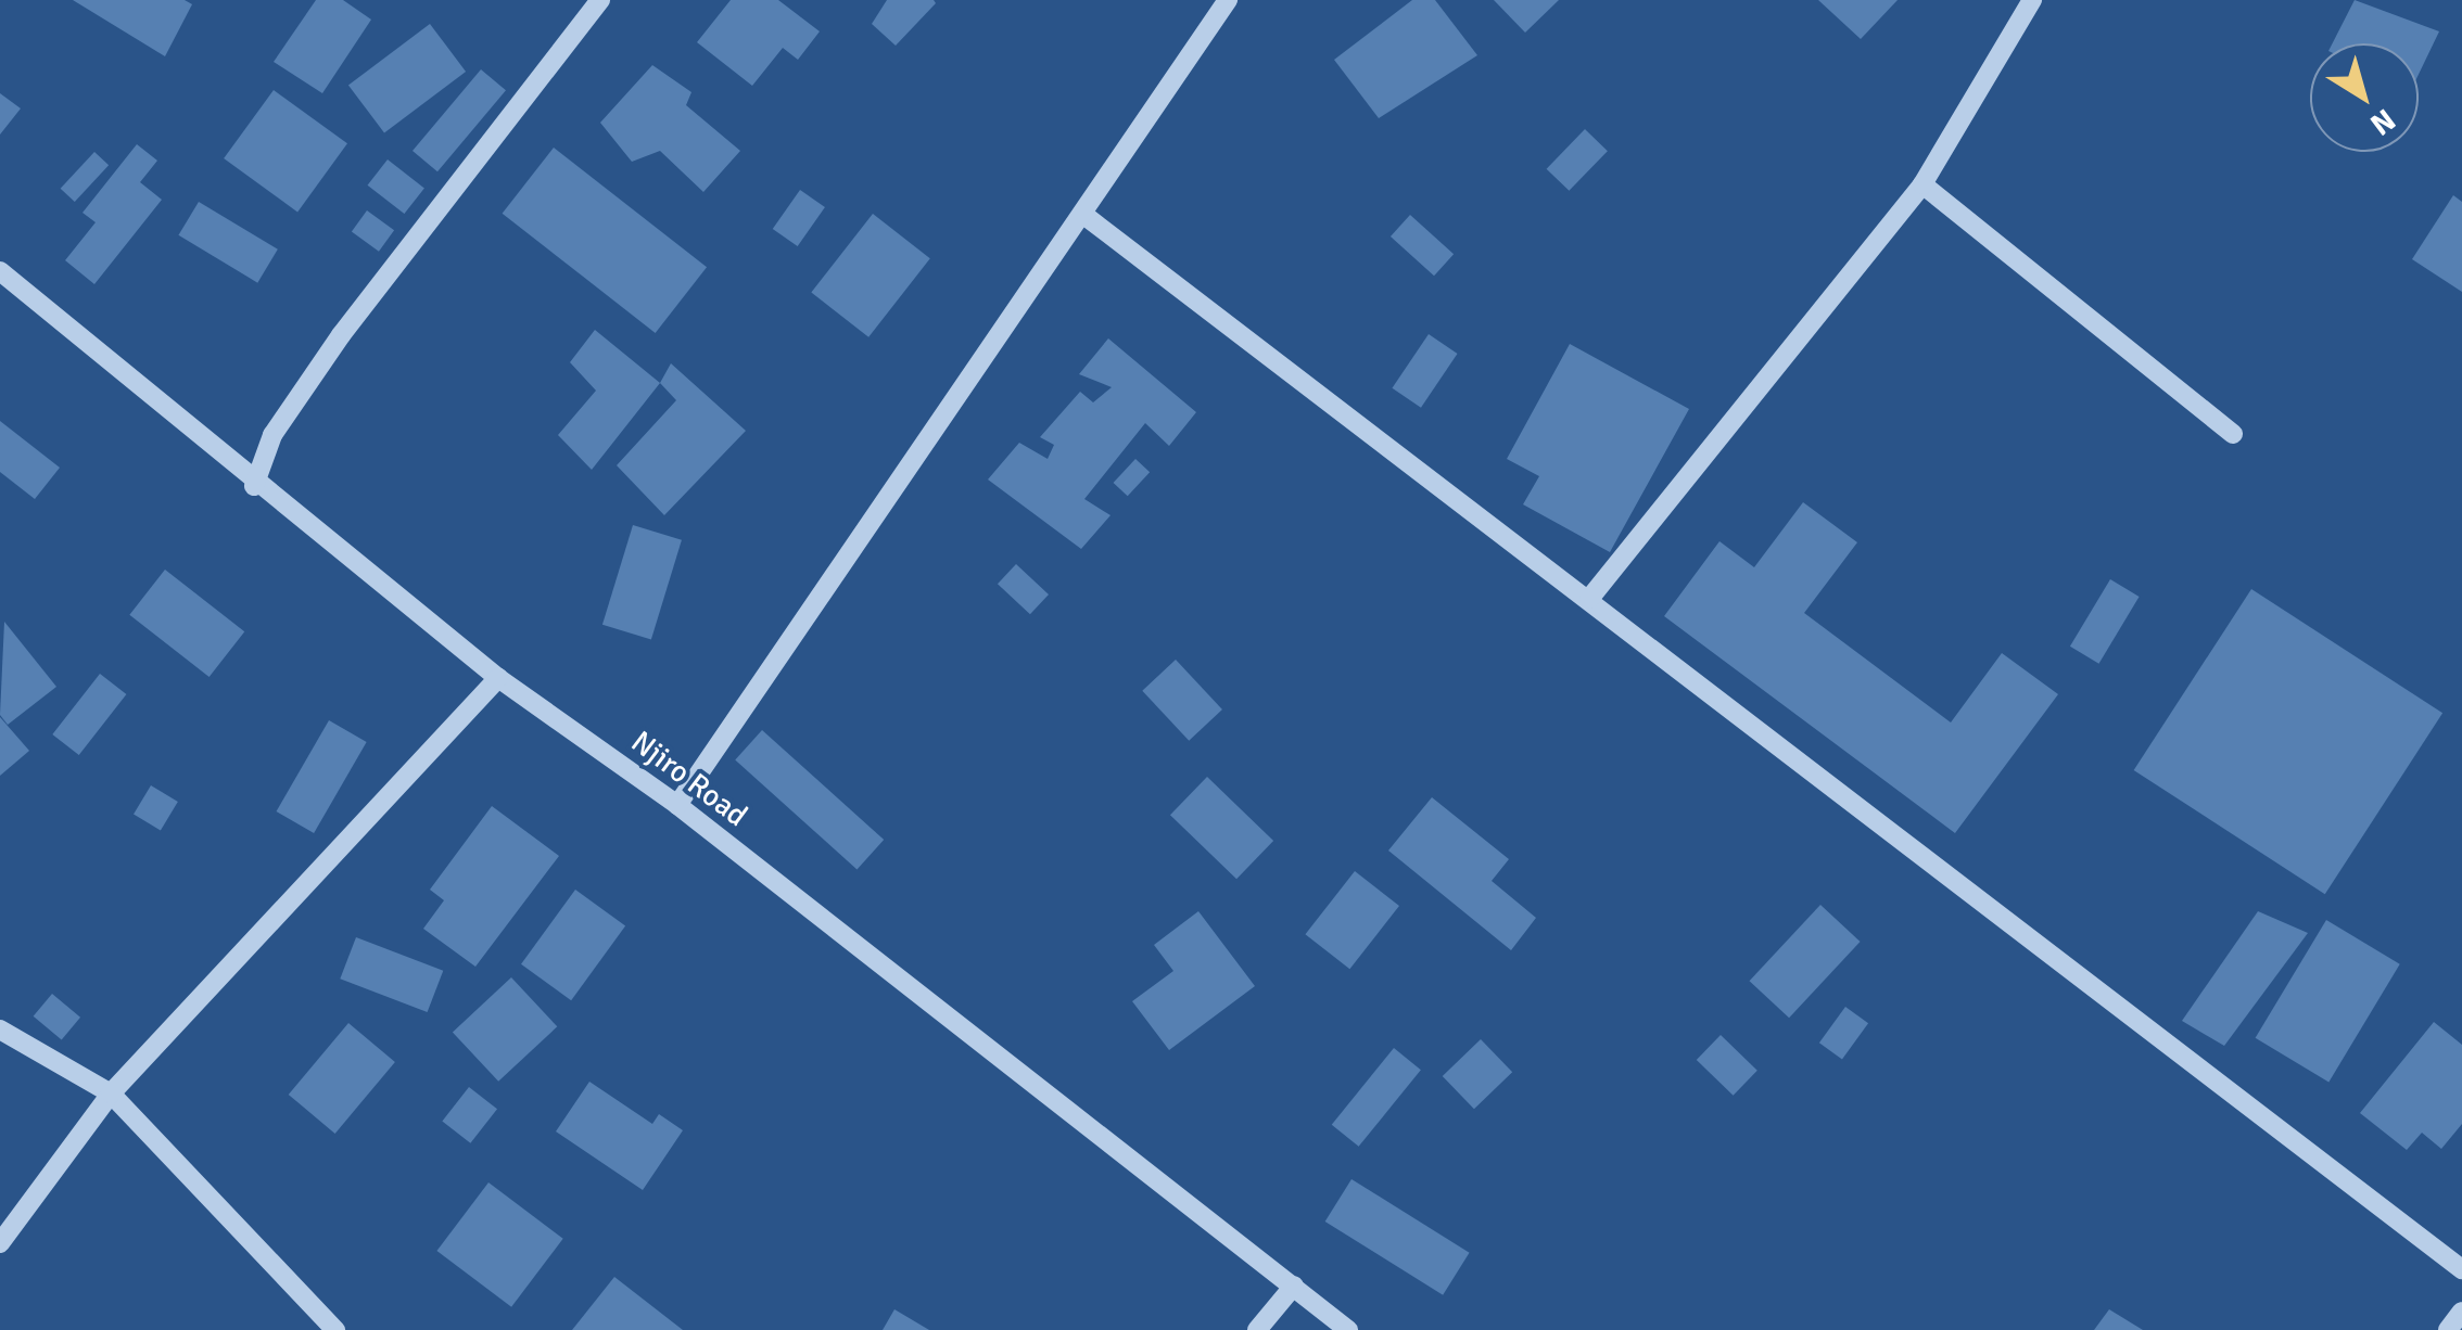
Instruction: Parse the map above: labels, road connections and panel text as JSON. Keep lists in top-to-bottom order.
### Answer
{
  "streets": {
    "street": ["Njiro Road"]
  },
  "north": "bottom right"
}
